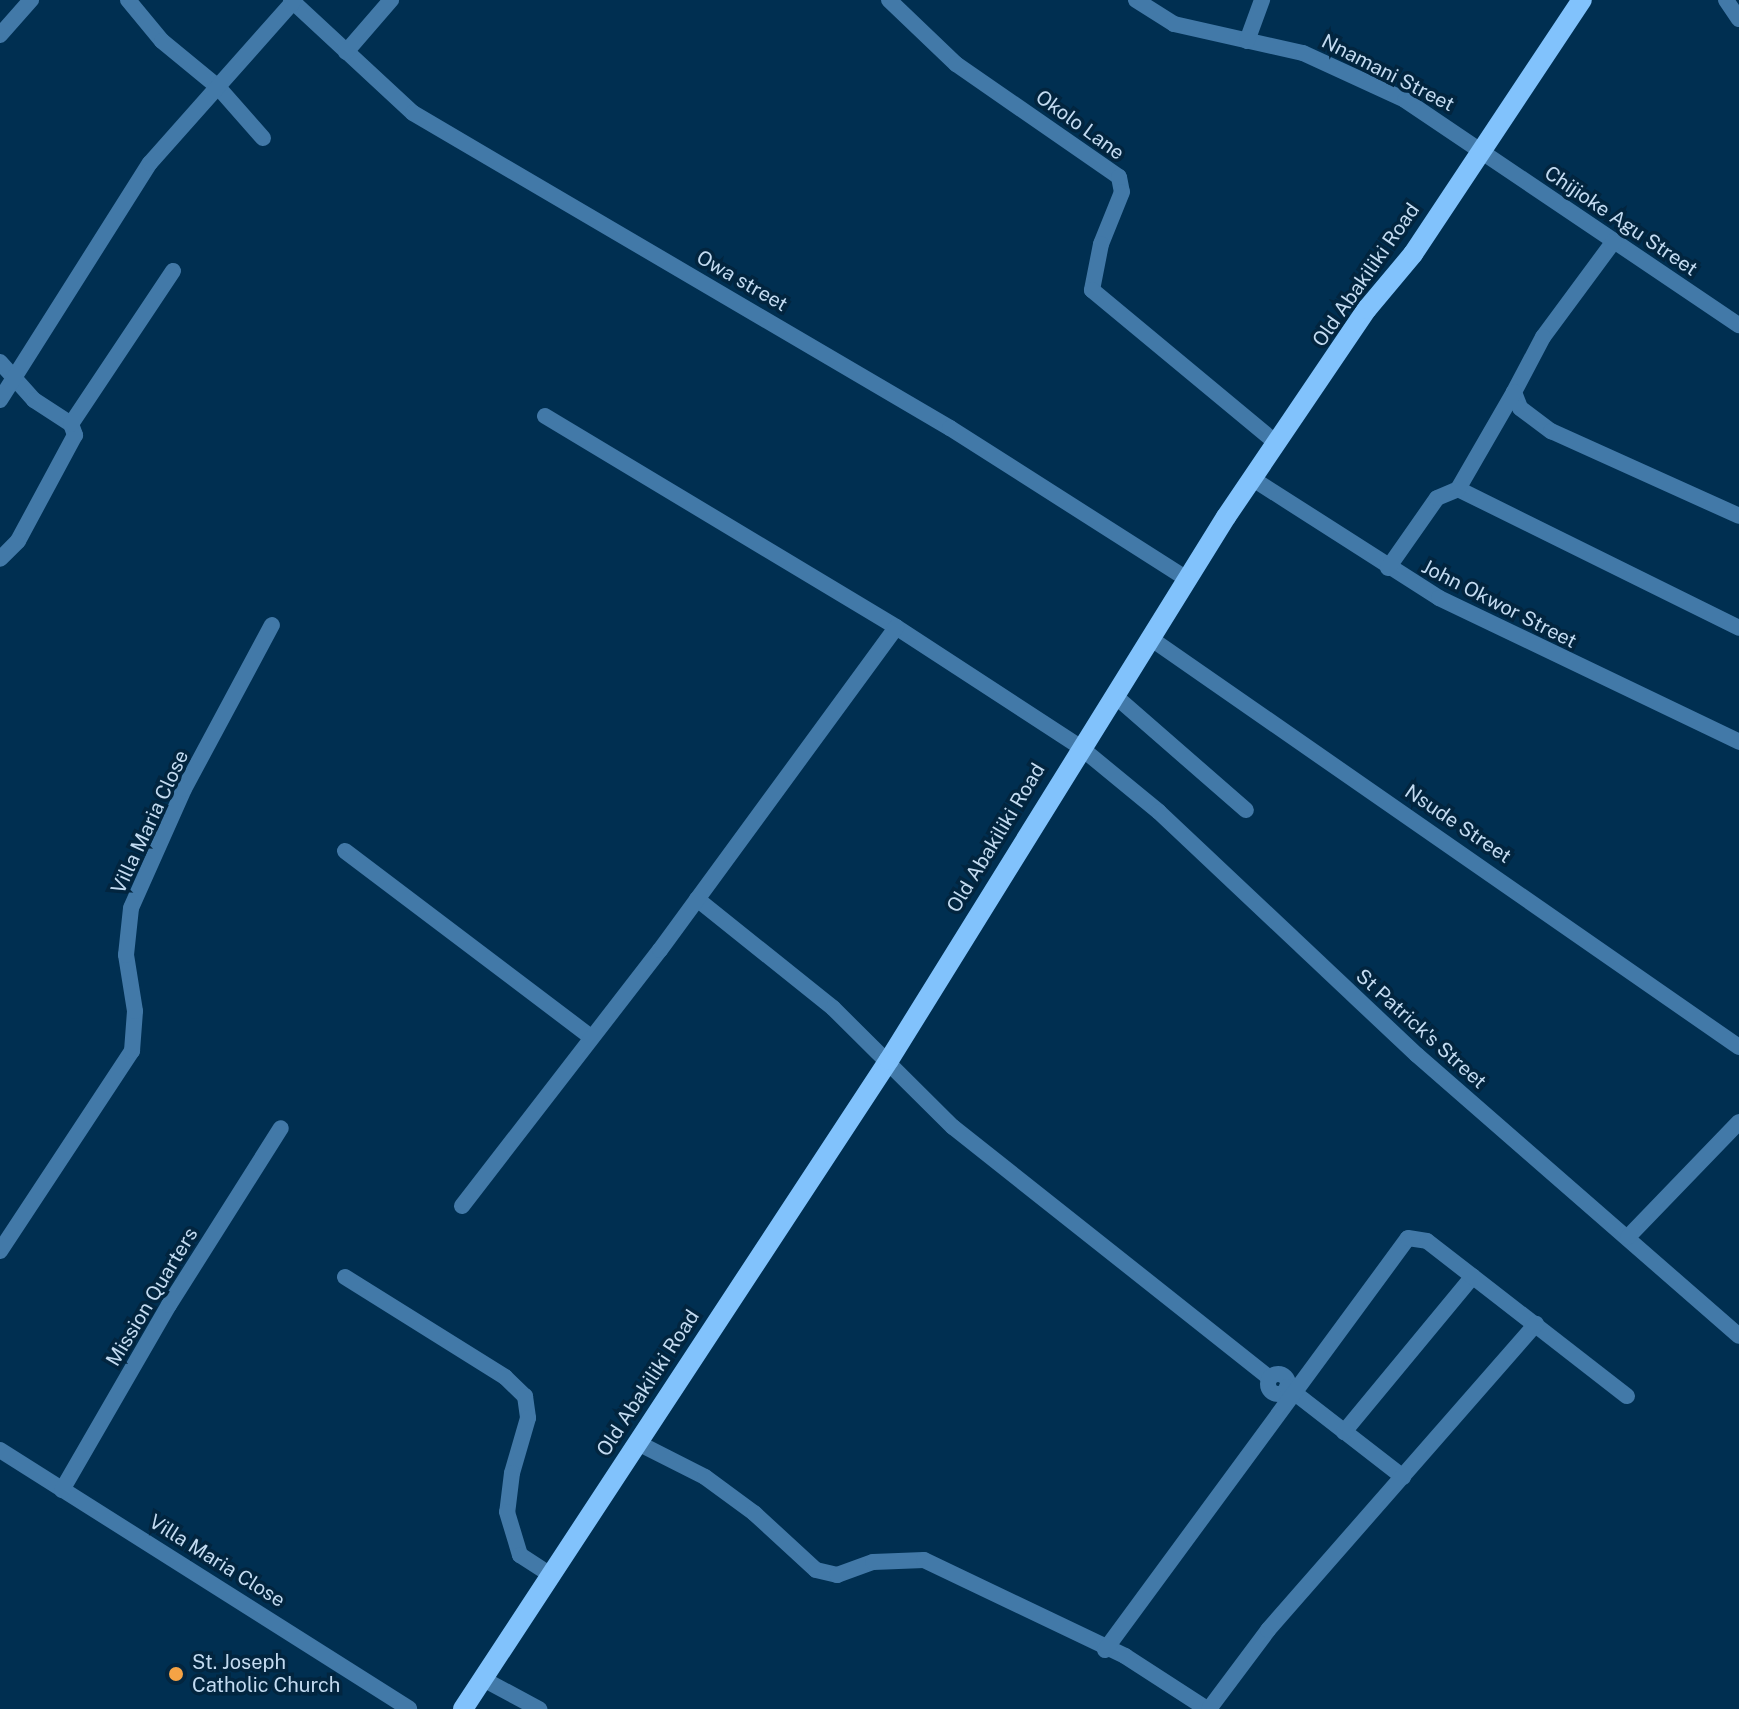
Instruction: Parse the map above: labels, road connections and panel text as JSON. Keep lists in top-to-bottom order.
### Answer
{
  "streets": {
    "main road": ["Old Abakiliki Road"],
    "street": [
      "Nnamani Street",
      "Okolo Lane",
      "Chijioke Agu Street",
      "Owa street",
      "John Okwor Street",
      "Villa Maria Close",
      "Nsude Street",
      "St Patrick's Street",
      "Mission Quarters"
    ]
  },
  "crossings": [
    ["Nnamani Street", "Chijioke Agu Street"],
    ["Nnamani Street", "Old Abakiliki Road"],
    ["Okolo Lane", "Old Abakiliki Road"],
    ["Chijioke Agu Street", "Old Abakiliki Road"],
    ["Old Abakiliki Road", "Owa street"],
    ["Old Abakiliki Road", "John Okwor Street"],
    ["Old Abakiliki Road", "Nsude Street"],
    ["Old Abakiliki Road", "St Patrick's Street"],
    ["Villa Maria Close", "Mission Quarters"]
  ],
  "places": ["St. Joseph Catholic Church"]
}
